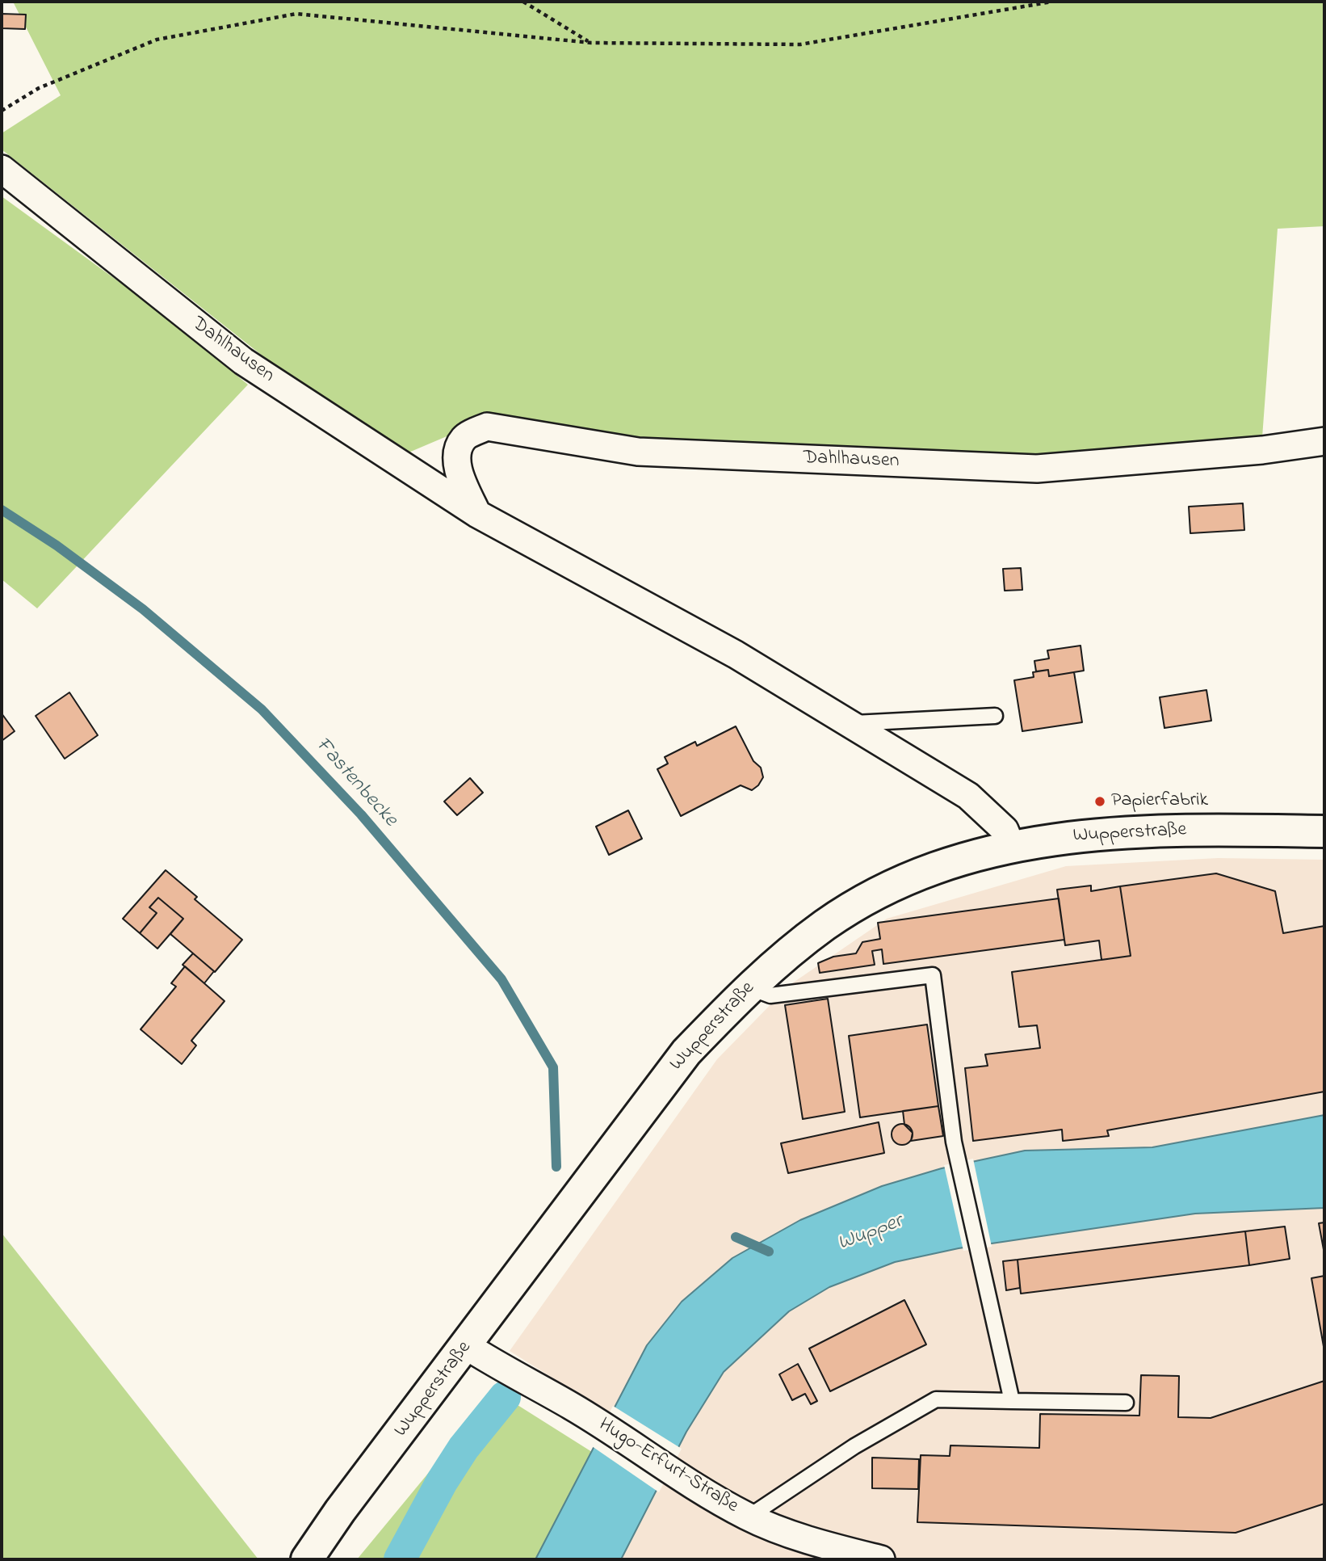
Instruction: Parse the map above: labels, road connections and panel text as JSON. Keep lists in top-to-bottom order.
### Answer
{
  "streets": {
    "main road": ["Wupperstraße"],
    "street": ["Dahlhausen", "Hugo-Erfurt-Straße"]
  },
  "crossings": [
    ["Dahlhausen", "Wupperstraße"],
    ["Wupperstraße", "Hugo-Erfurt-Straße"]
  ],
  "water": ["Fastenbecke", "Wupper"],
  "places": ["Papierfabrik"]
}
